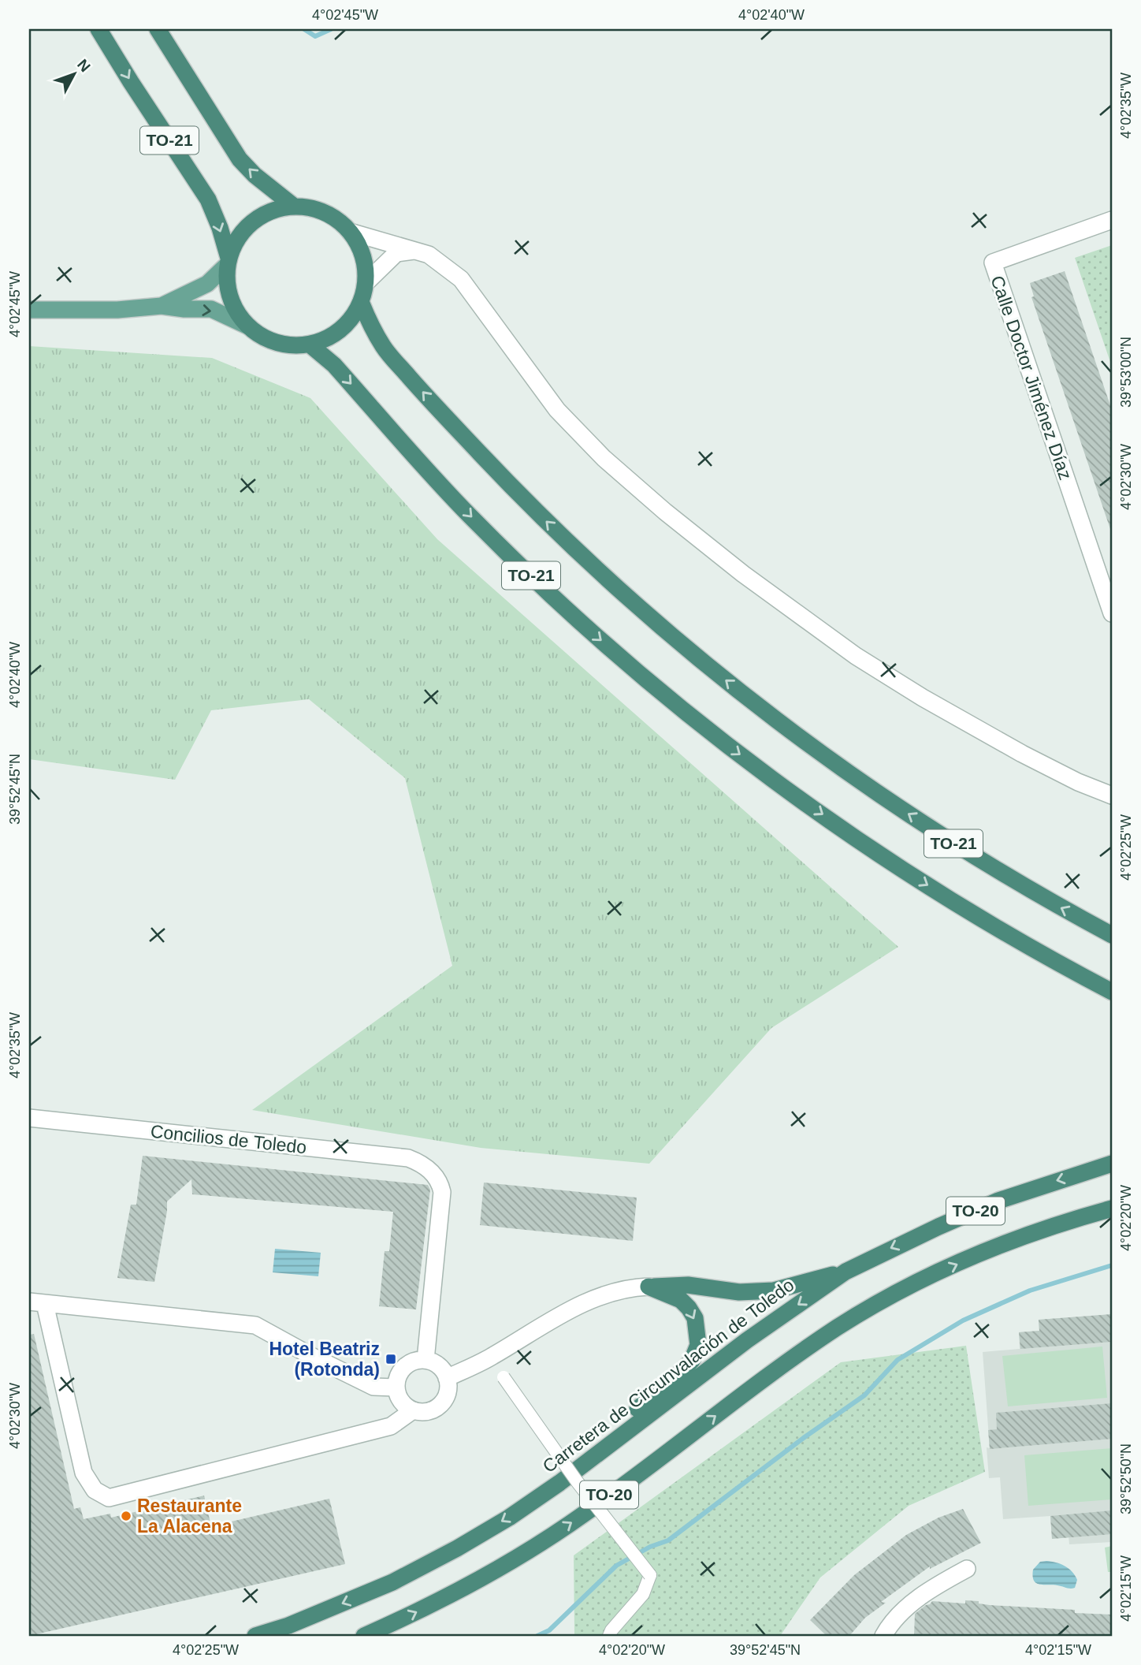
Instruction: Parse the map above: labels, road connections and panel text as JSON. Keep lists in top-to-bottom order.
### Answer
{
  "streets": {
    "highway": ["TO-21", "TO-20", "Carretera de Circunvalación de Toledo"],
    "street": ["Calle Doctor Jiménez Díaz", "Concilios de Toledo"]
  },
  "places": {
    "transit": ["Hotel Beatriz (Rotonda)"],
    "other": ["Restaurante La Alacena"]
  },
  "north": "top right",
  "coordinates": [
    "4°02'45\"W",
    "4°02'40\"W",
    "4°02'35\"W",
    "39°53'00\"N",
    "4°02'30\"W",
    "39°52'45\"N",
    "4°02'25\"W",
    "4°02'20\"W",
    "39°52'50\"N",
    "4°02'15\"W"
  ]
}
